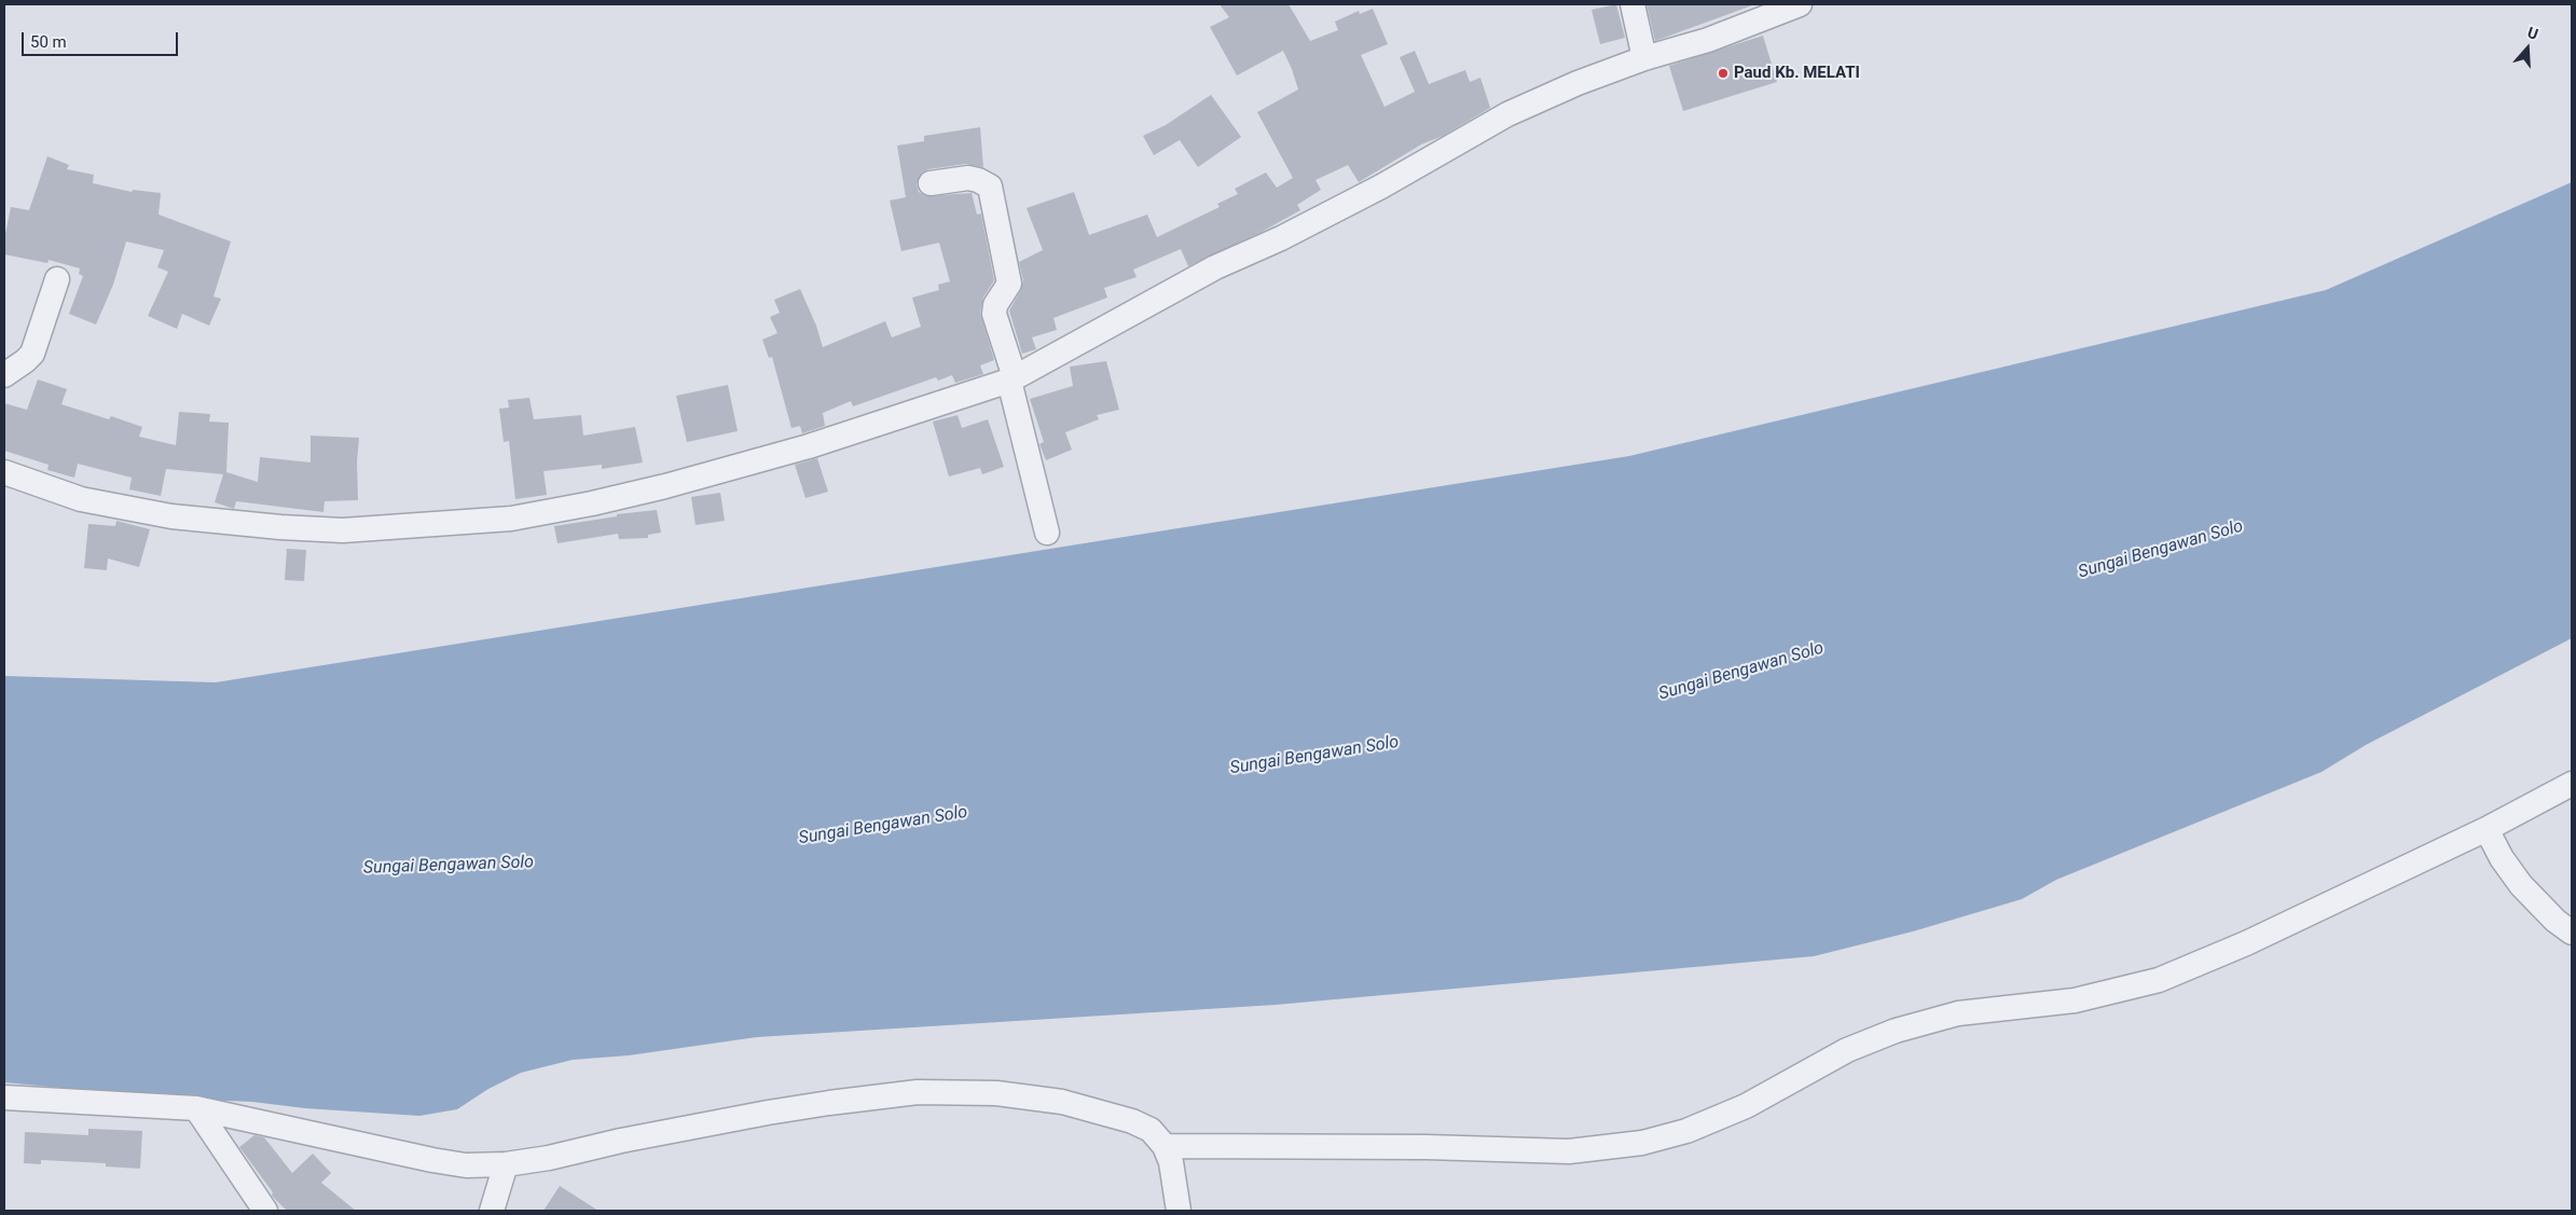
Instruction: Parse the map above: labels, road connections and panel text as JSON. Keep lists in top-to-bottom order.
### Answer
{
  "water": ["Sungai Bengawan Solo"],
  "places": ["Paud Kb. MELATI"],
  "scale_bar": "50 m",
  "north": "top"
}
